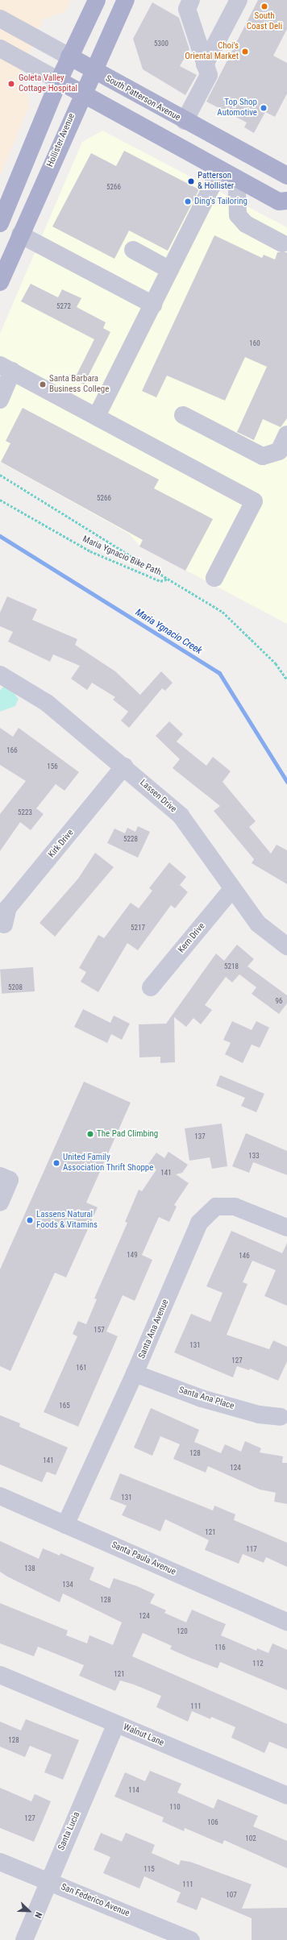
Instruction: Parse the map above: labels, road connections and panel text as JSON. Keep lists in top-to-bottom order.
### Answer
{
  "streets": {
    "main road": ["South Patterson Avenue", "Hollister Avenue"],
    "street": [
      "Lassen Drive",
      "Kirk Drive",
      "Kern Drive",
      "Santa Ana Avenue",
      "Santa Ana Place",
      "Santa Paula Avenue",
      "Walnut Lane",
      "Santa Lucia",
      "San Federico Avenue"
    ],
    "path": ["Maria Ygnacio Bike Path"]
  },
  "crossings": [
    ["South Patterson Avenue", "Hollister Avenue"],
    ["Lassen Drive", "Kirk Drive"],
    ["Lassen Drive", "Kern Drive"],
    ["Santa Ana Avenue", "Santa Ana Place"],
    ["Santa Ana Avenue", "Santa Paula Avenue"],
    ["Walnut Lane", "Santa Lucia"],
    ["Santa Lucia", "San Federico Avenue"]
  ],
  "water": ["Maria Ygnacio Creek"],
  "places": [
    "South Coast Deli",
    "Choi's Oriental Market",
    "Goleta Valley Cottage Hospital",
    "Top Shop Automotive",
    "Patterson & Hollister",
    "Ding's Tailoring",
    "Santa Barbara Business College",
    "The Pad Climbing",
    "United Family Association Thrift Shoppe",
    "Lassens Natural Foods & Vitamins"
  ],
  "house_numbers": [
    "5300",
    "5266",
    "5272",
    "160",
    "5266",
    "166",
    "156",
    "5223",
    "5228",
    "5217",
    "5218",
    "5208",
    "96",
    "137",
    "133",
    "141",
    "149",
    "146",
    "157",
    "131",
    "127",
    "161",
    "165",
    "128",
    "141",
    "124",
    "131",
    "121",
    "117",
    "138",
    "134",
    "128",
    "124",
    "120",
    "116",
    "112",
    "121",
    "111",
    "128",
    "114",
    "110",
    "127",
    "106",
    "102",
    "115",
    "111",
    "107"
  ],
  "north": "bottom right"
}
